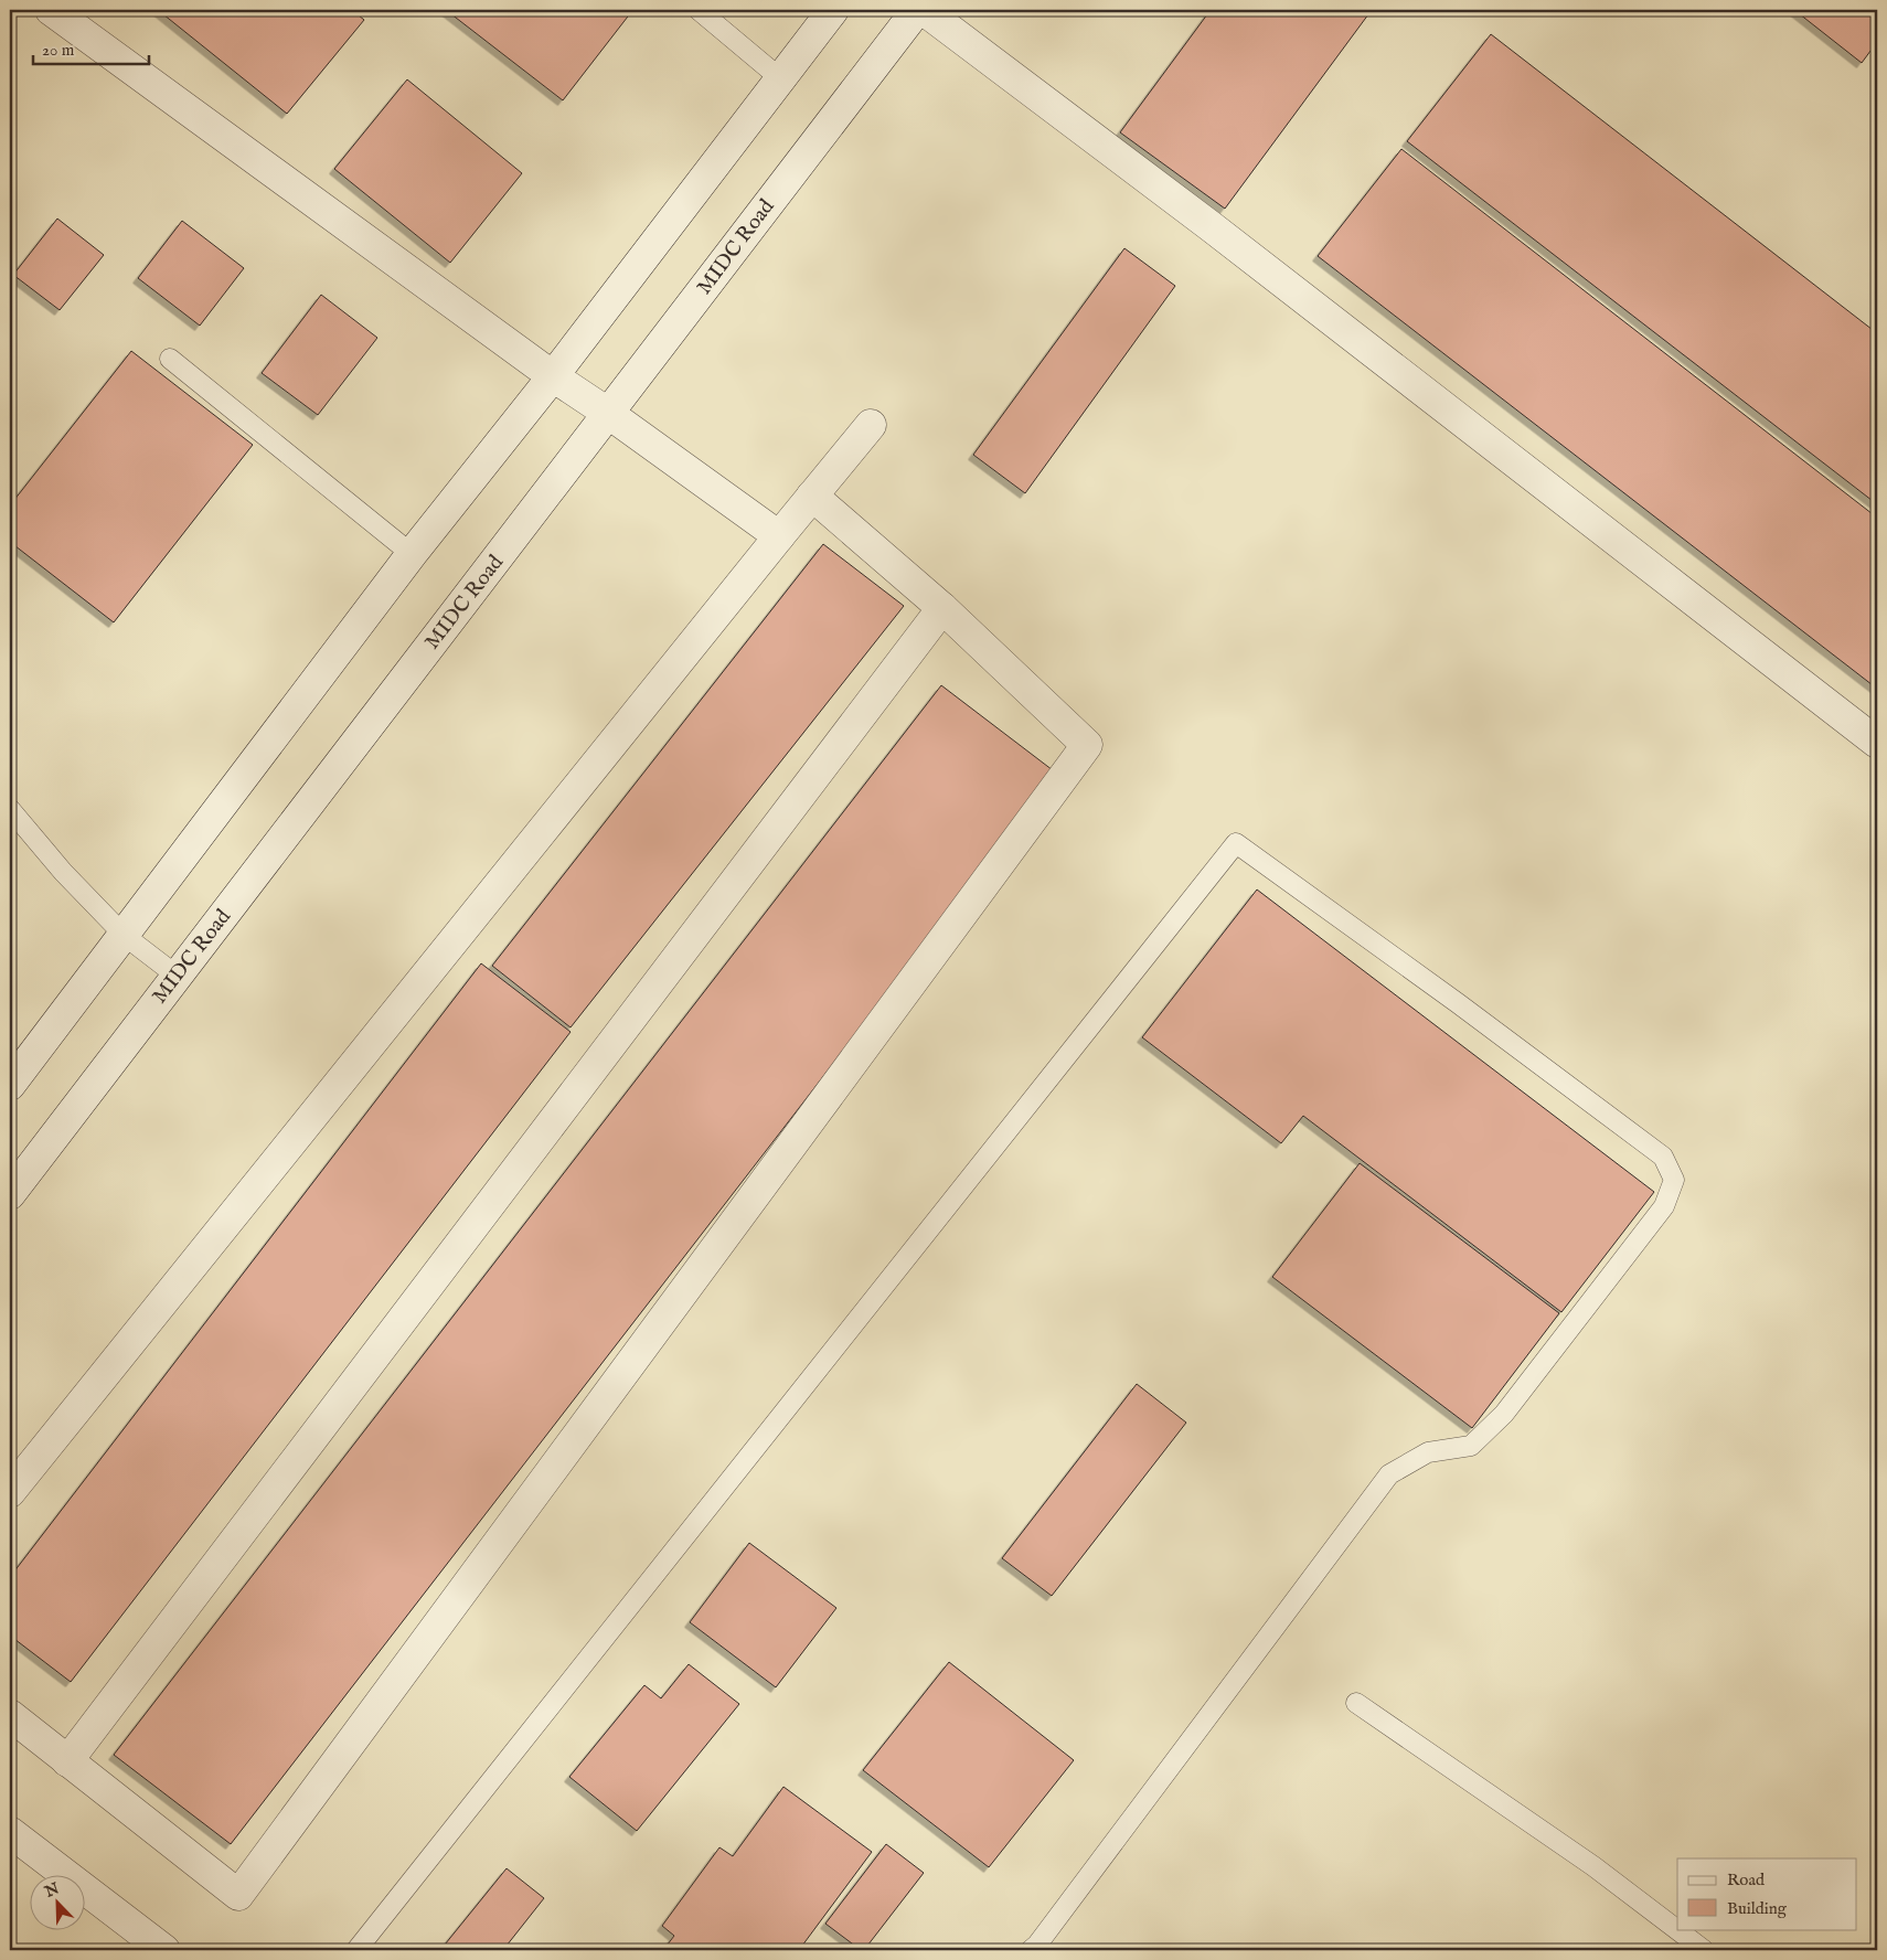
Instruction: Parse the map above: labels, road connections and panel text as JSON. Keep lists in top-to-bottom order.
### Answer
{
  "streets": {
    "street": ["MIDC Road"]
  },
  "legend": ["Road", "Building"],
  "scale_bar": "20 m",
  "north": "top left"
}
